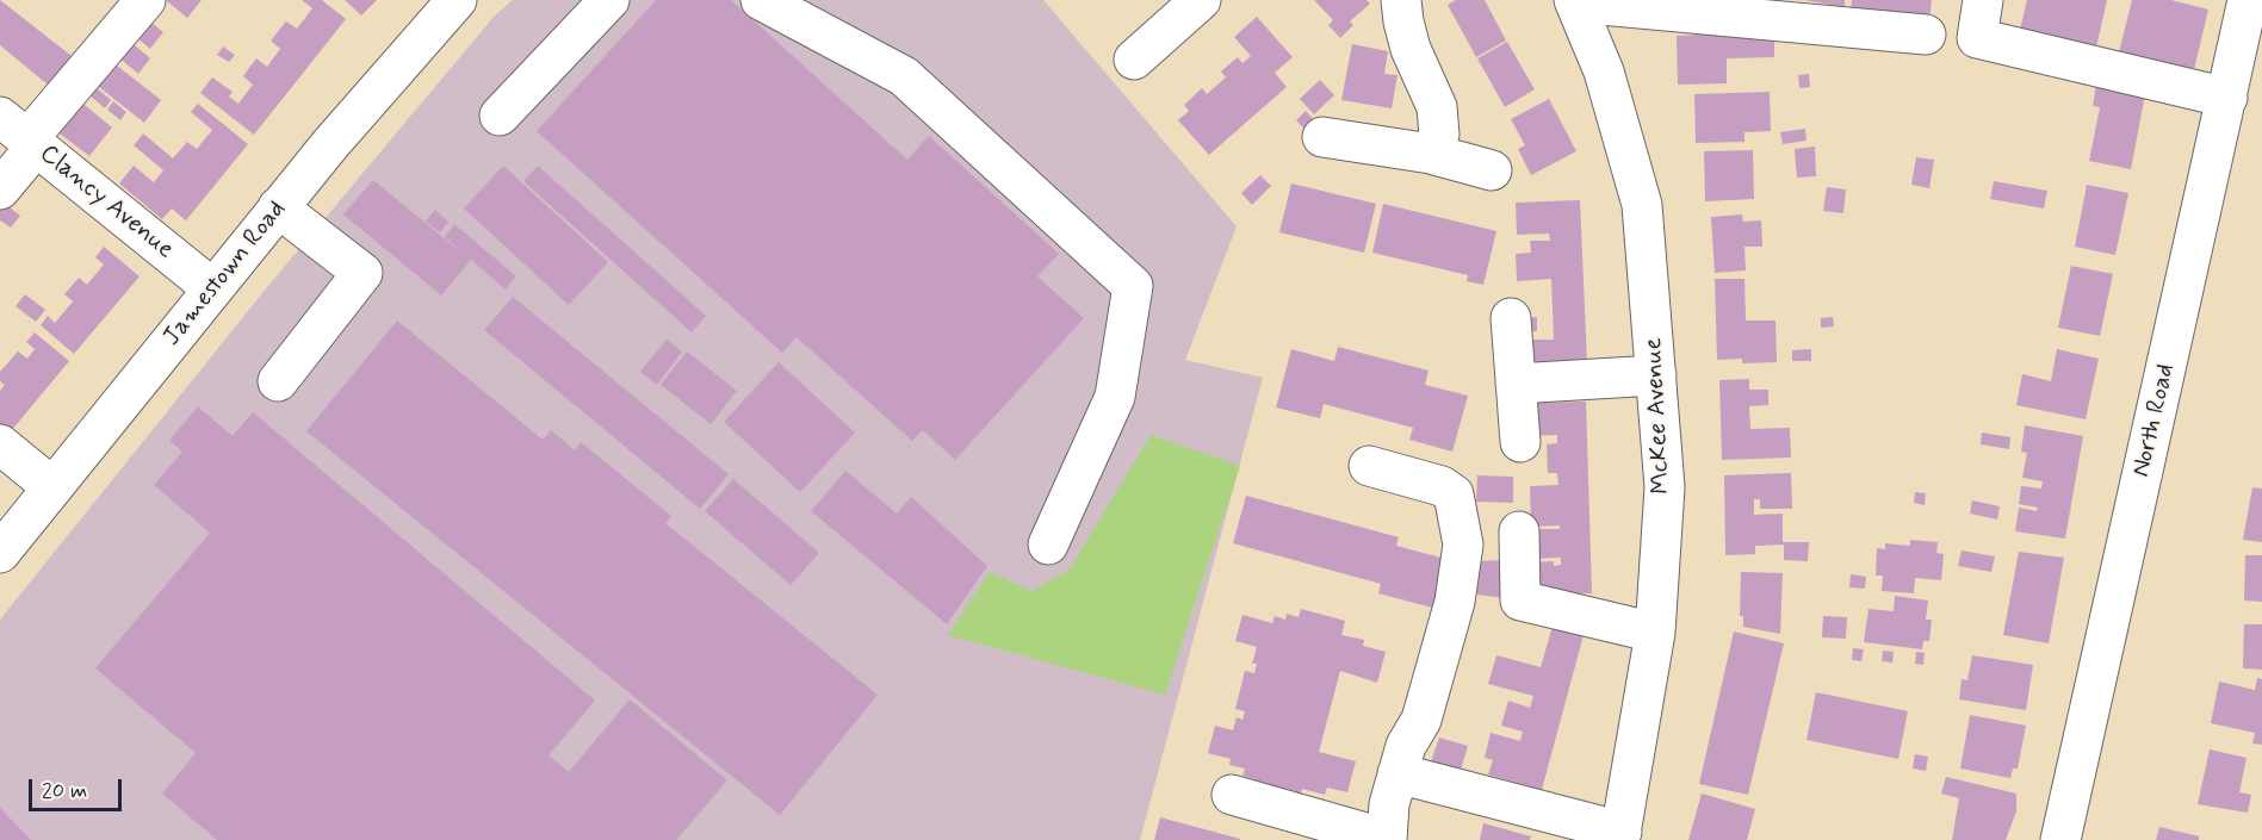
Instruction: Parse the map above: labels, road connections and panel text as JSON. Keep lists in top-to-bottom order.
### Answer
{
  "streets": {
    "street": [
      "Clancy Avenue",
      "Jamestown Road",
      "McKee Avenue",
      "North Road"
    ]
  },
  "crossings": [
    ["Clancy Avenue", "Jamestown Road"]
  ],
  "scale_bar": "20 m"
}
